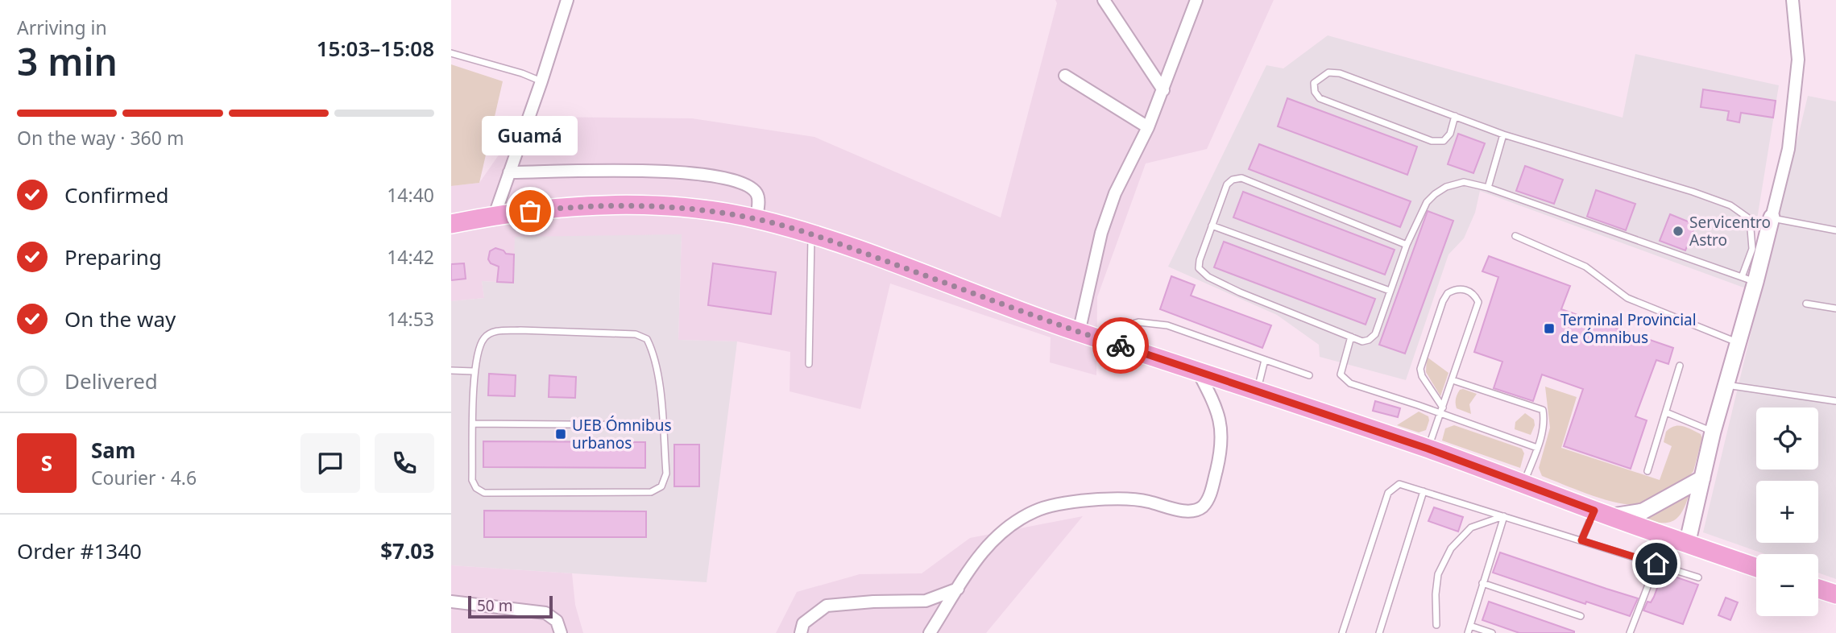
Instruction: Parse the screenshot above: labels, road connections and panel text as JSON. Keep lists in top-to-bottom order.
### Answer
{
  "places": {
    "other": ["Guamá", "Servicentro Astro"],
    "transit": ["Terminal Provincial de Ómnibus", "UEB Ómnibus urbanos"]
  },
  "scale_bar": "50 m",
  "page": {
    "heading": ["3 min", "Arriving in", "15:03–15:08"],
    "panel": [
      "Sam",
      "Courier · 4.6",
      "Order #1340",
      "$7.03"
    ],
    "bar": "On the way · 360 m",
    "bubble": "Guamá",
    "list": [
      ["Confirmed", "14:40"],
      ["Preparing", "14:42"],
      ["On the way", "14:53"],
      "Delivered"
    ],
    "map_buttons": ["+", "−"],
    "round": "S",
    "scale": "50 m"
  }
}
